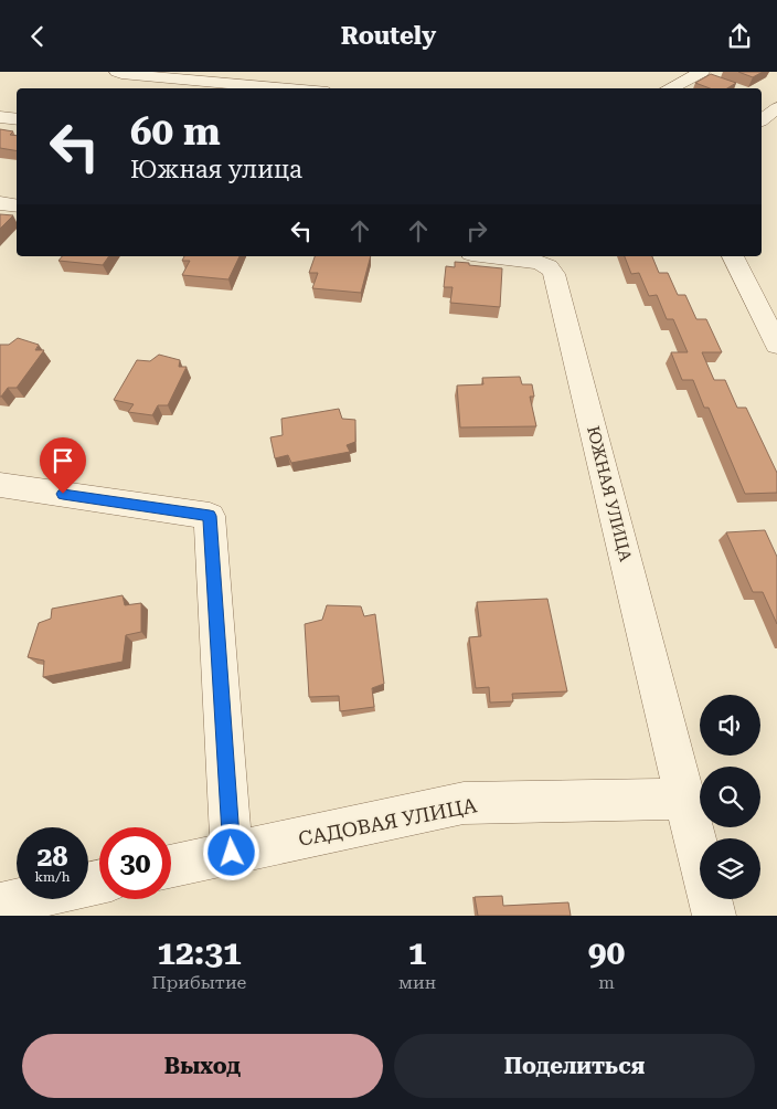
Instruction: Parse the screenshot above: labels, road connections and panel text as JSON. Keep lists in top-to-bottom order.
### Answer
{
  "streets": {
    "street": ["ЮЖНАЯ УЛИЦА", "САДОВАЯ УЛИЦА"]
  },
  "crossings": [
    ["ЮЖНАЯ УЛИЦА", "САДОВАЯ УЛИЦА"]
  ],
  "page": {
    "header": "Routely",
    "turn": ["60 m", "Южная улица"],
    "speed": "28 km/h",
    "limit": "30",
    "eta": [
      "12:31",
      "Прибытие",
      "1",
      "мин",
      "90",
      "m"
    ],
    "buttons": ["Выход", "Поделиться"]
  }
}
